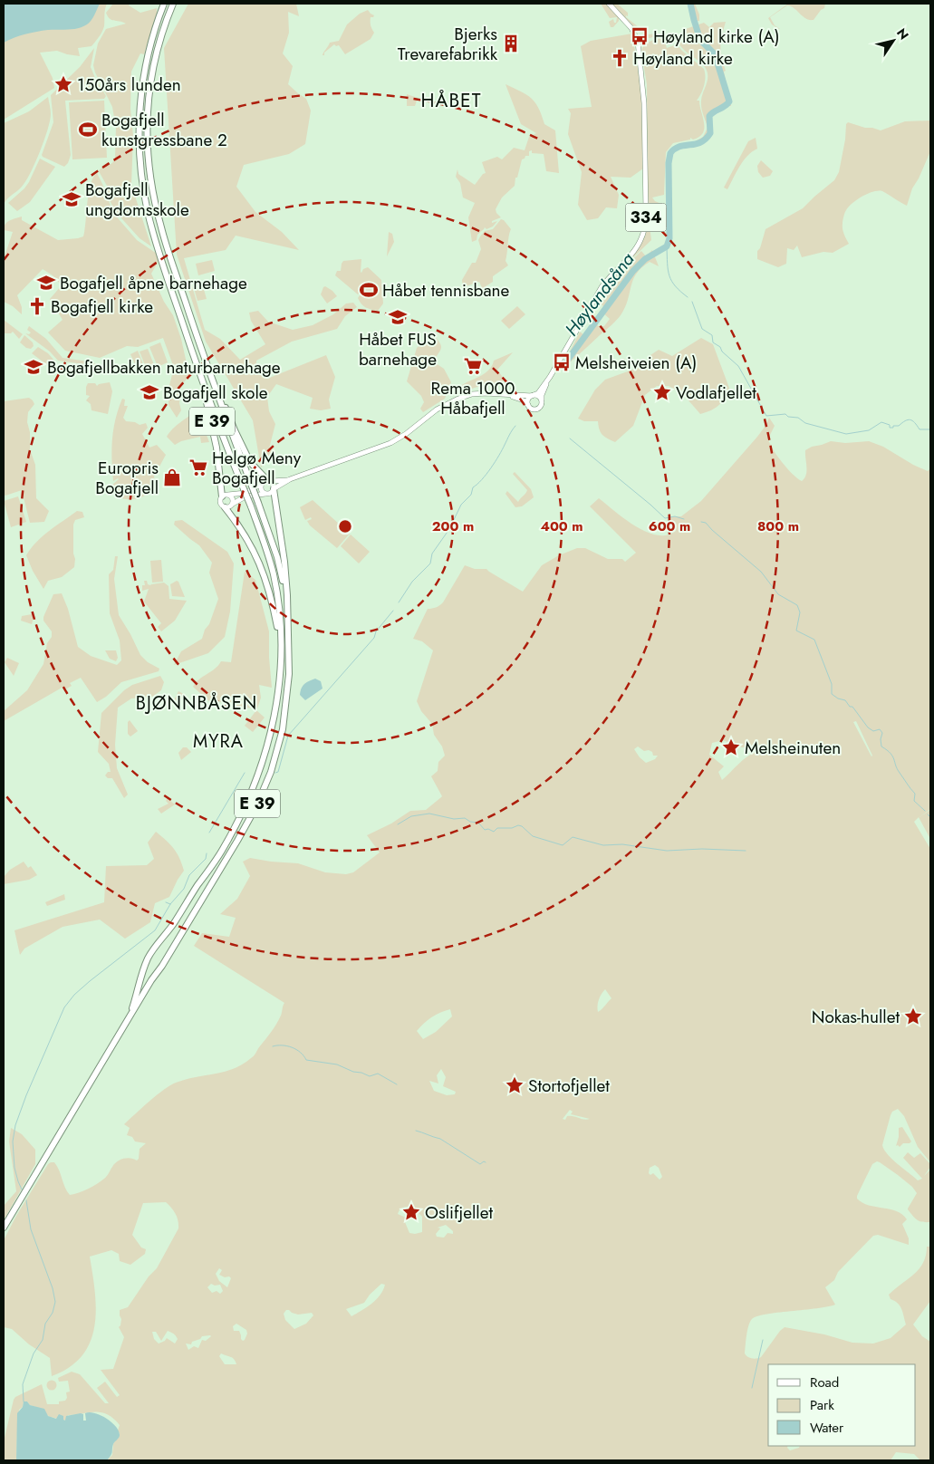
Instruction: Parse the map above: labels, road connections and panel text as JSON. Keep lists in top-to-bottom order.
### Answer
{
  "streets": {
    "highway": ["E 39"],
    "main road": ["334"]
  },
  "districts": ["HÅBET", "BJØNNBÅSEN", "MYRA"],
  "water": ["Høylandsåna"],
  "places": {
    "bus stop": ["Høyland kirke (A)", "Melsheiveien (A)"],
    "building": ["Bjerks Trevarefabrikk"],
    "church": ["Høyland kirke", "Bogafjell kirke"],
    "place": [
      "150års lunden",
      "Vodlafjellet",
      "Melsheinuten",
      "Nokas-hullet",
      "Stortofjellet",
      "Oslifjellet"
    ],
    "sports": ["Bogafjell kunstgressbane 2", "Håbet tennisbane"],
    "school or university": [
      "Bogafjell ungdomsskole",
      "Bogafjell åpne barnehage",
      "Håbet FUS barnehage",
      "Bogafjellbakken naturbarnehage",
      "Bogafjell skole"
    ],
    "supermarket": ["Rema 1000 Håbafjell", "Helgø Meny Bogafjell"],
    "shop": ["Europris Bogafjell"]
  },
  "legend": ["Road", "Park", "Water"],
  "north": "top right",
  "rings": [
    "200 m",
    "400 m",
    "600 m",
    "800 m"
  ]
}
